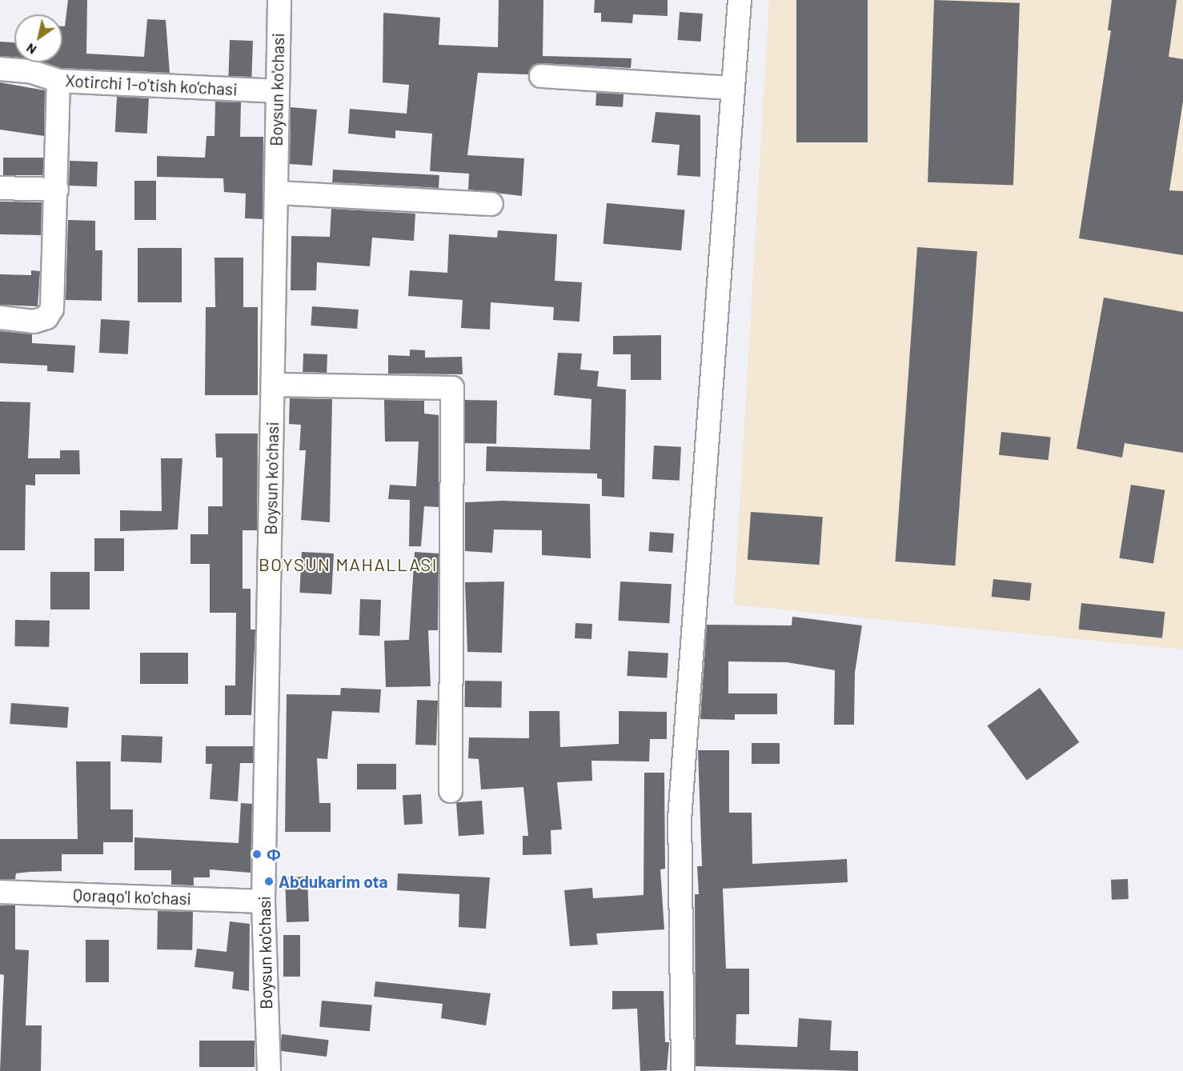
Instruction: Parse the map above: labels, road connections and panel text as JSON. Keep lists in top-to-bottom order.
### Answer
{
  "streets": {
    "street": ["Xotirchi 1-o'tish ko'chasi", "Boysun ko'chasi", "Qoraqo'l ko'chasi"]
  },
  "crossings": [
    ["Xotirchi 1-o'tish ko'chasi", "Boysun ko'chasi"],
    ["Boysun ko'chasi", "Qoraqo'l ko'chasi"]
  ],
  "districts": ["BOYSUN MAHALLASI"],
  "places": ["Ф", "Abdukarim ota"],
  "north": "bottom left"
}
